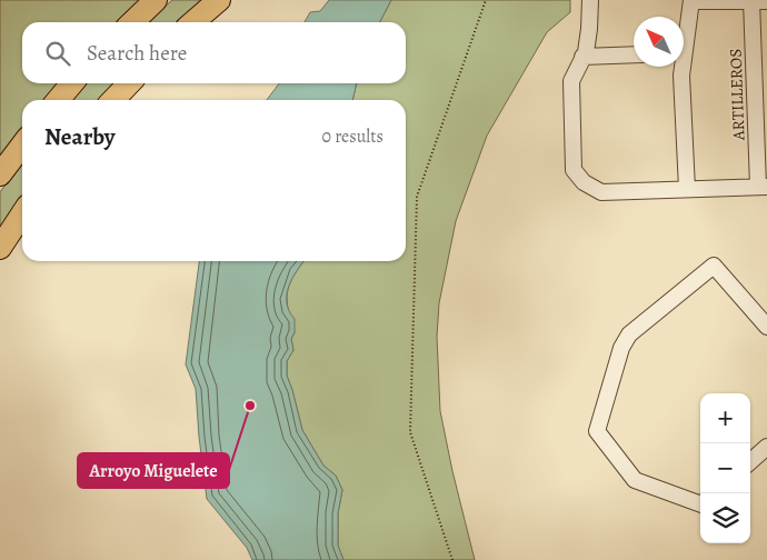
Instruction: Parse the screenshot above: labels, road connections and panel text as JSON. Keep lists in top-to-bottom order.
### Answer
{
  "streets": {
    "lane": ["ARTILLEROS"]
  },
  "places": ["Arroyo Miguelete"],
  "north": "top left",
  "page": {
    "search": "Search here",
    "heading": ["Nearby", "0 results"],
    "map_buttons": ["+", "−"]
  }
}
